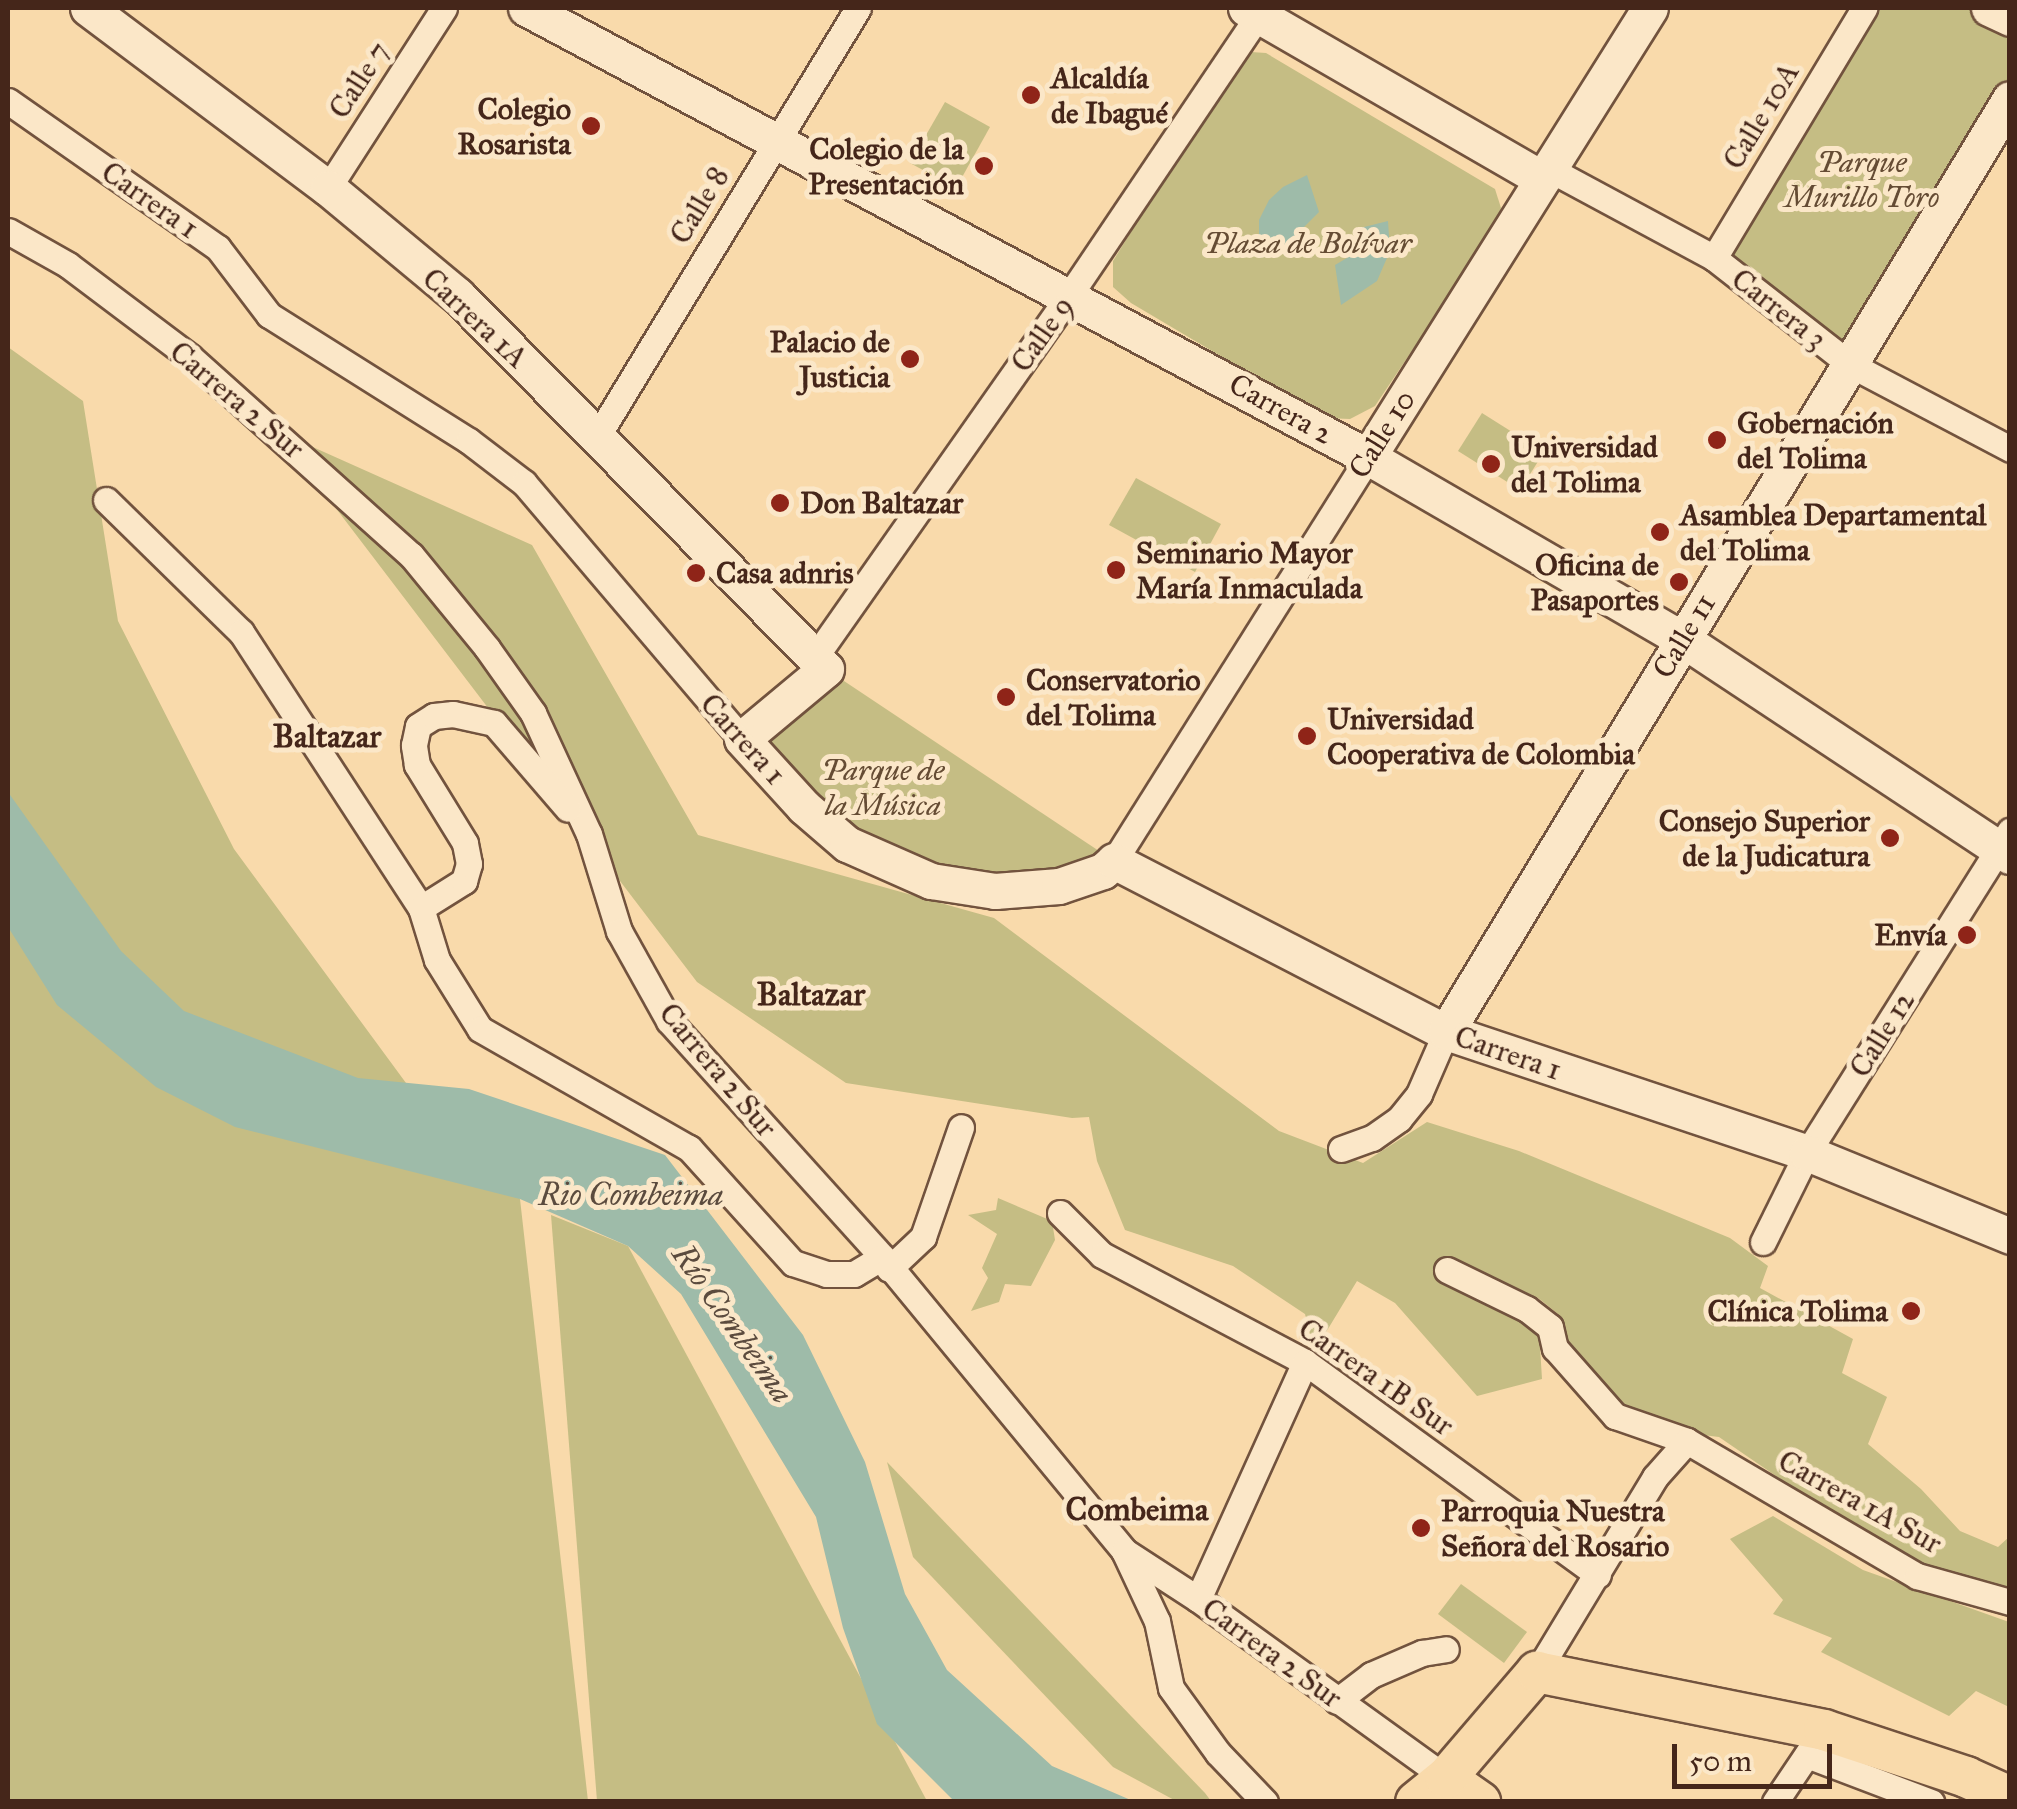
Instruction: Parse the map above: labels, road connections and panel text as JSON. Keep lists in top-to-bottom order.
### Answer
{
  "streets": {
    "main road": [
      "Carrera 1",
      "Carrera 3",
      "Carrera 1A",
      "Calle 9",
      "Carrera 2 Sur",
      "Carrera 2",
      "Calle 10",
      "Calle 11"
    ],
    "street": [
      "Calle 7",
      "Calle 10A",
      "Calle 8",
      "Calle 12",
      "Carrera 1B Sur",
      "Carrera 1A Sur"
    ]
  },
  "crossings": [
    ["Calle 7", "Carrera 1A"],
    ["Calle 10A", "Carrera 3"],
    ["Carrera 1", "Calle 9"],
    ["Carrera 1", "Calle 10"],
    ["Carrera 1", "Calle 11"],
    ["Carrera 1", "Calle 12"],
    ["Calle 8", "Carrera 1A"],
    ["Calle 8", "Carrera 2"],
    ["Carrera 3", "Calle 9"],
    ["Carrera 3", "Calle 10"],
    ["Carrera 3", "Calle 11"],
    ["Carrera 1A", "Calle 9"],
    ["Calle 9", "Carrera 2"],
    ["Carrera 2", "Calle 10"],
    ["Carrera 2", "Calle 11"],
    ["Carrera 2", "Calle 12"]
  ],
  "districts": ["Baltazar", "Baltazar", "Combeima"],
  "water": ["Rio Combeima", "Río Combeima"],
  "parks": ["Parque Murillo Toro", "Plaza de Bolívar", "Parque de la Música"],
  "places": [
    "Alcaldía de Ibagué",
    "Colegio Rosarista",
    "Colegio de la Presentación",
    "Palacio de Justicia",
    "Gobernación del Tolima",
    "Universidad del Tolima",
    "Don Baltazar",
    "Asamblea Departamental del Tolima",
    "Seminario Mayor María Inmaculada",
    "Casa adnris",
    "Oficina de Pasaportes",
    "Conservatorio del Tolima",
    "Universidad Cooperativa de Colombia",
    "Consejo Superior de la Judicatura",
    "Envía",
    "Clínica Tolima",
    "Parroquia Nuestra Señora del Rosario"
  ],
  "scale_bar": "50 m"
}
